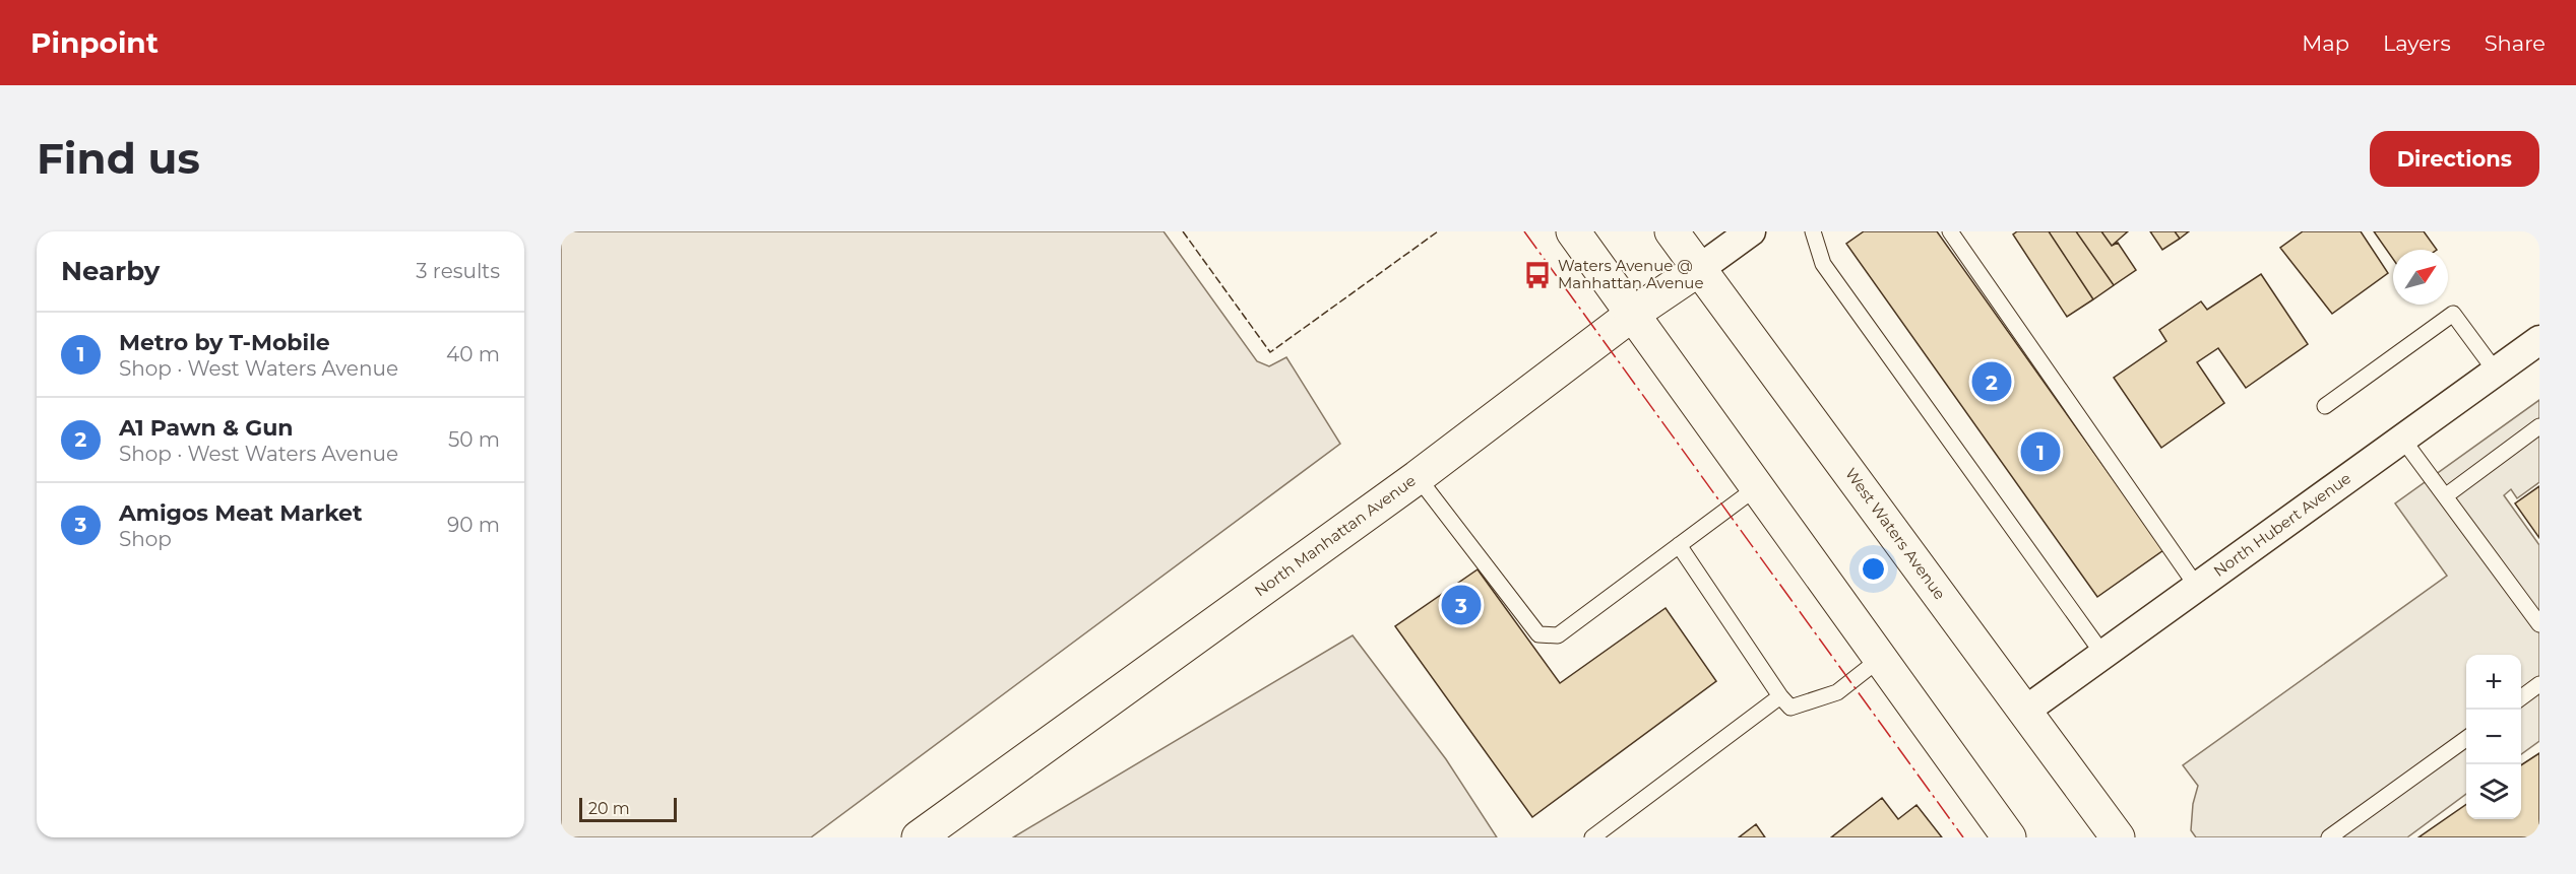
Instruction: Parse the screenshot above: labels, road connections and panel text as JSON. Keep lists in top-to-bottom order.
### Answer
{
  "streets": {
    "main road": ["West Waters Avenue", "North Manhattan Avenue"],
    "street": ["North Hubert Avenue"]
  },
  "crossings": [
    ["North Hubert Avenue", "West Waters Avenue"],
    ["West Waters Avenue", "North Manhattan Avenue"]
  ],
  "places": {
    "bus stop": ["Waters Avenue @ Manhattan Avenue"]
  },
  "scale_bar": "20 m",
  "north": "top right",
  "page": {
    "header": "Pinpoint",
    "nav": ["Map", "Layers", "Share"],
    "buttons": "Directions",
    "title": "Find us",
    "heading": ["Nearby", "3 results"],
    "list": [
      {
        "mark": "1",
        "name": "Metro by T-Mobile",
        "note": "Shop · West Waters Avenue",
        "value": "40 m"
      },
      {
        "mark": "2",
        "name": "A1 Pawn & Gun",
        "note": "Shop · West Waters Avenue",
        "value": "50 m"
      },
      {
        "mark": "3",
        "name": "Amigos Meat Market",
        "note": "Shop",
        "value": "90 m"
      }
    ],
    "pins": ["2", "1", "3"],
    "map_buttons": ["+", "−"],
    "scale": "20 m"
  }
}
